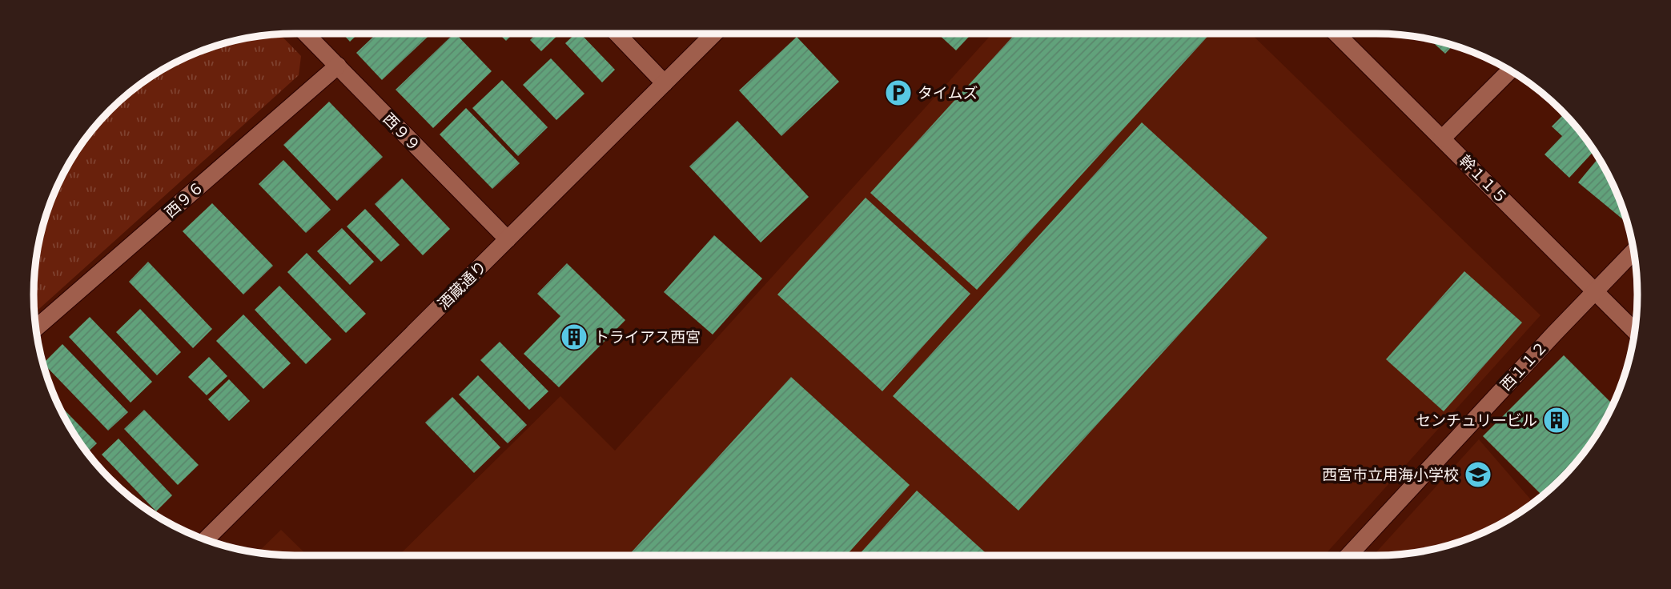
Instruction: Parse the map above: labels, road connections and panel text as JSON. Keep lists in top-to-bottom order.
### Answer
{
  "streets": {
    "street": [
      "西９９",
      "幹１１５",
      "西９６",
      "酒蔵通り",
      "西１１２"
    ]
  },
  "crossings": [
    ["西９９", "西９６"],
    ["西９９", "酒蔵通り"],
    ["幹１１５", "西１１２"]
  ],
  "places": {
    "parking": ["タイムズ"],
    "building": ["トライアス西宮", "センチュリービル"],
    "school or university": ["西宮市立用海小学校"]
  }
}
